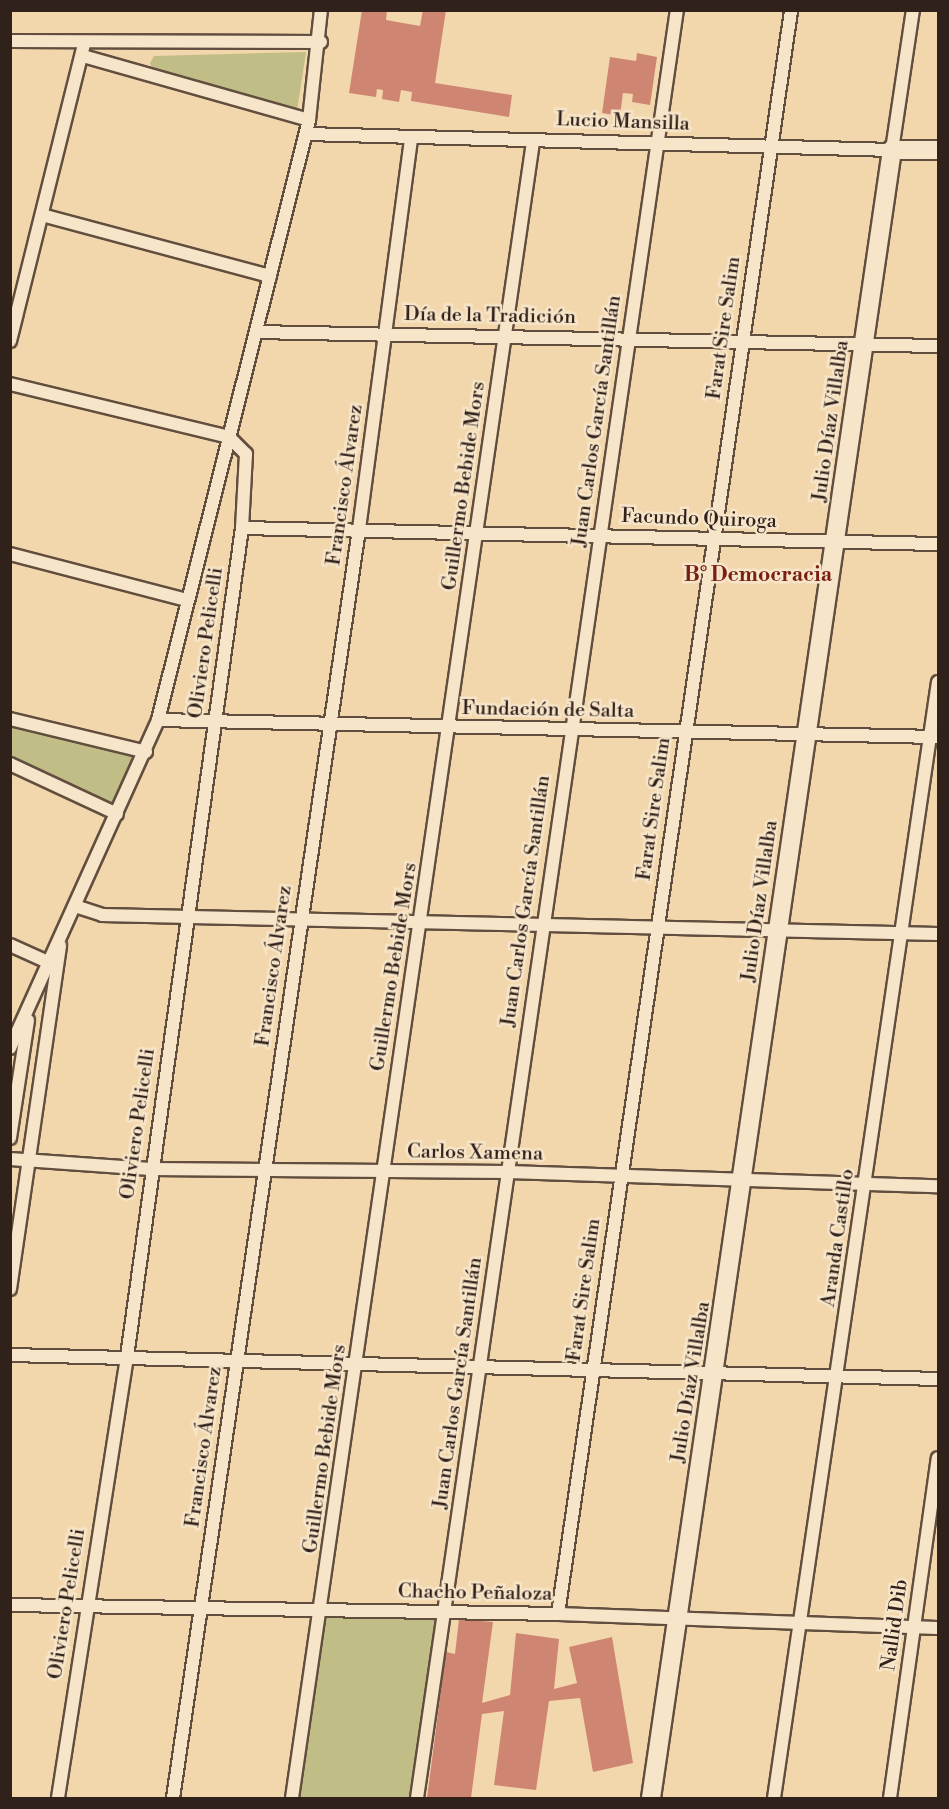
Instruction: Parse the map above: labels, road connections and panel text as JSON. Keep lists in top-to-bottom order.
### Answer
{
  "streets": {
    "street": [
      "Lucio Mansilla",
      "Día de la Tradición",
      "Farat Sire Salim",
      "Juan Carlos García Santillán",
      "Julio Díaz Villalba",
      "Francisco Álvarez",
      "Guillermo Bebide Mors",
      "Facundo Quiroga",
      "Oliviero Pelicelli",
      "Fundación de Salta",
      "Carlos Xamena",
      "Aranda Castillo",
      "Chacho Peñaloza",
      "Nallid Dib"
    ]
  },
  "crossings": [
    ["Lucio Mansilla", "Farat Sire Salim"],
    ["Lucio Mansilla", "Juan Carlos García Santillán"],
    ["Lucio Mansilla", "Julio Díaz Villalba"],
    ["Lucio Mansilla", "Francisco Álvarez"],
    ["Lucio Mansilla", "Guillermo Bebide Mors"],
    ["Día de la Tradición", "Farat Sire Salim"],
    ["Día de la Tradición", "Juan Carlos García Santillán"],
    ["Día de la Tradición", "Julio Díaz Villalba"],
    ["Día de la Tradición", "Francisco Álvarez"],
    ["Día de la Tradición", "Guillermo Bebide Mors"],
    ["Farat Sire Salim", "Facundo Quiroga"],
    ["Farat Sire Salim", "Fundación de Salta"],
    ["Farat Sire Salim", "Carlos Xamena"],
    ["Farat Sire Salim", "Chacho Peñaloza"],
    ["Juan Carlos García Santillán", "Facundo Quiroga"],
    ["Juan Carlos García Santillán", "Fundación de Salta"],
    ["Juan Carlos García Santillán", "Carlos Xamena"],
    ["Juan Carlos García Santillán", "Chacho Peñaloza"],
    ["Julio Díaz Villalba", "Facundo Quiroga"],
    ["Julio Díaz Villalba", "Fundación de Salta"],
    ["Julio Díaz Villalba", "Carlos Xamena"],
    ["Julio Díaz Villalba", "Chacho Peñaloza"],
    ["Francisco Álvarez", "Facundo Quiroga"],
    ["Francisco Álvarez", "Fundación de Salta"],
    ["Francisco Álvarez", "Carlos Xamena"],
    ["Francisco Álvarez", "Chacho Peñaloza"],
    ["Guillermo Bebide Mors", "Facundo Quiroga"],
    ["Guillermo Bebide Mors", "Fundación de Salta"],
    ["Guillermo Bebide Mors", "Carlos Xamena"],
    ["Guillermo Bebide Mors", "Chacho Peñaloza"],
    ["Facundo Quiroga", "Oliviero Pelicelli"],
    ["Oliviero Pelicelli", "Fundación de Salta"],
    ["Oliviero Pelicelli", "Carlos Xamena"],
    ["Oliviero Pelicelli", "Chacho Peñaloza"],
    ["Fundación de Salta", "Aranda Castillo"],
    ["Carlos Xamena", "Aranda Castillo"],
    ["Aranda Castillo", "Chacho Peñaloza"],
    ["Chacho Peñaloza", "Nallid Dib"]
  ],
  "districts": ["B° Democracia"]
}
